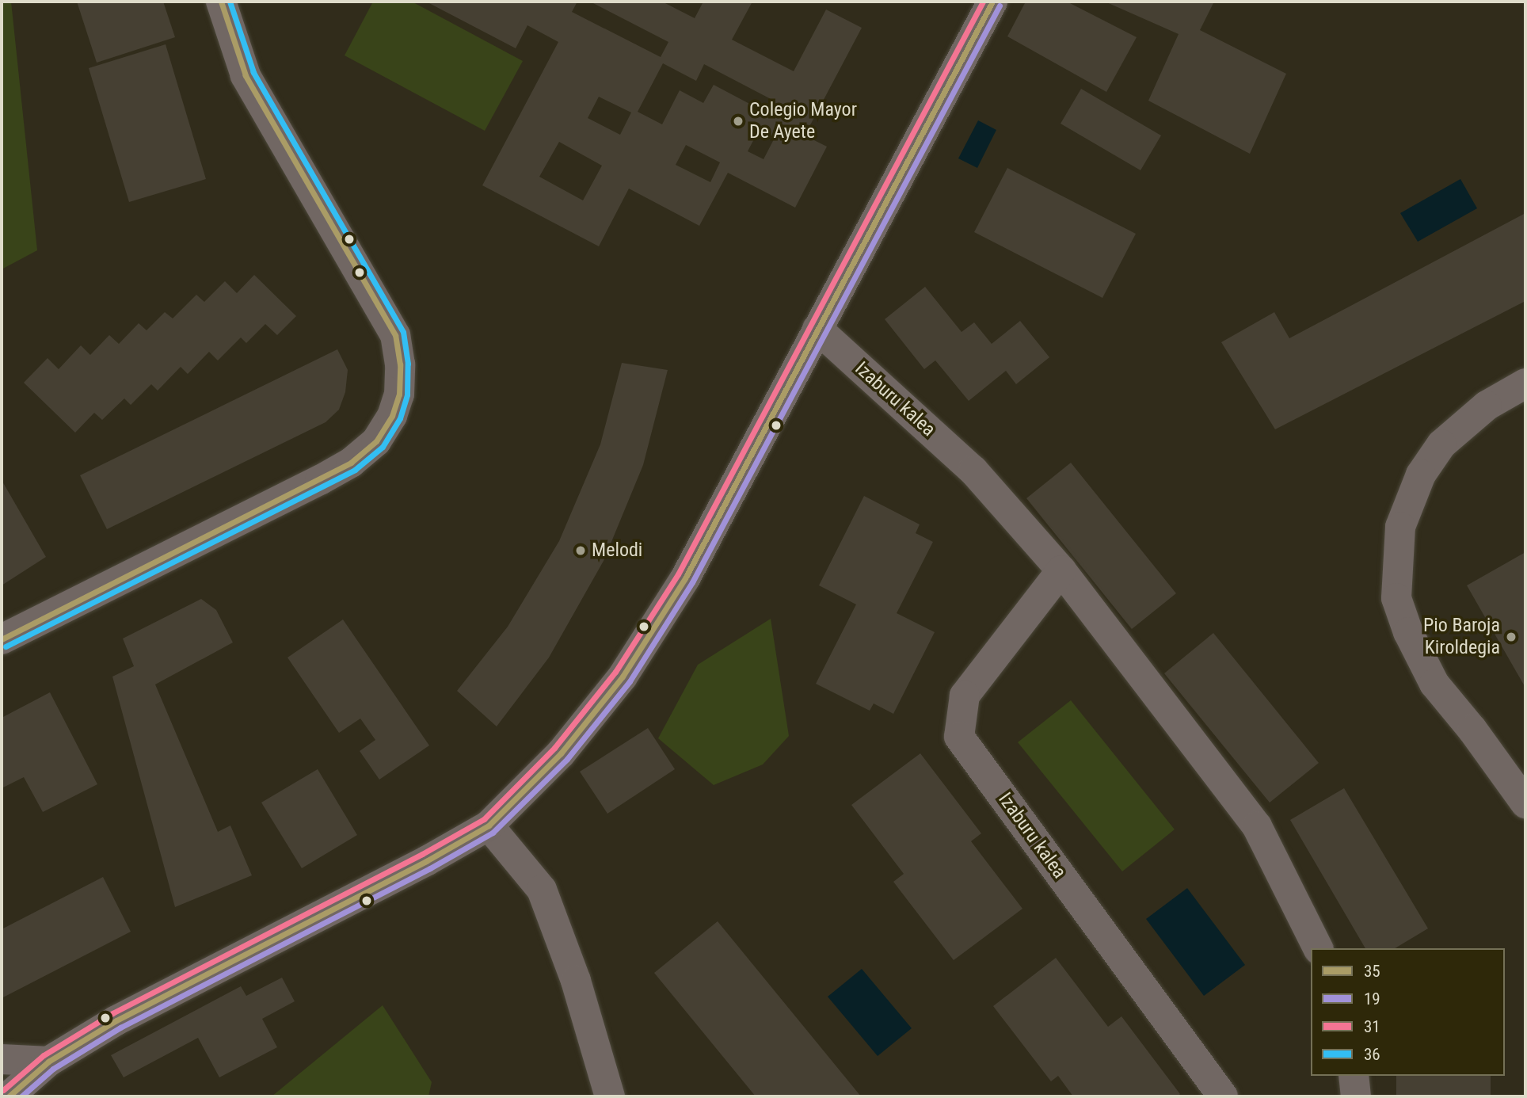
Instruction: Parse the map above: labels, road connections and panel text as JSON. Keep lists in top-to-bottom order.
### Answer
{
  "streets": {
    "street": ["Izaburu kalea"]
  },
  "places": ["Colegio Mayor De Ayete", "Melodi", "Pio Baroja Kiroldegia"],
  "lines": [
    "transit line 35",
    "transit line 31",
    "transit line 36",
    "transit line 19"
  ],
  "legend": [
    "35",
    "19",
    "31",
    "36"
  ]
}
